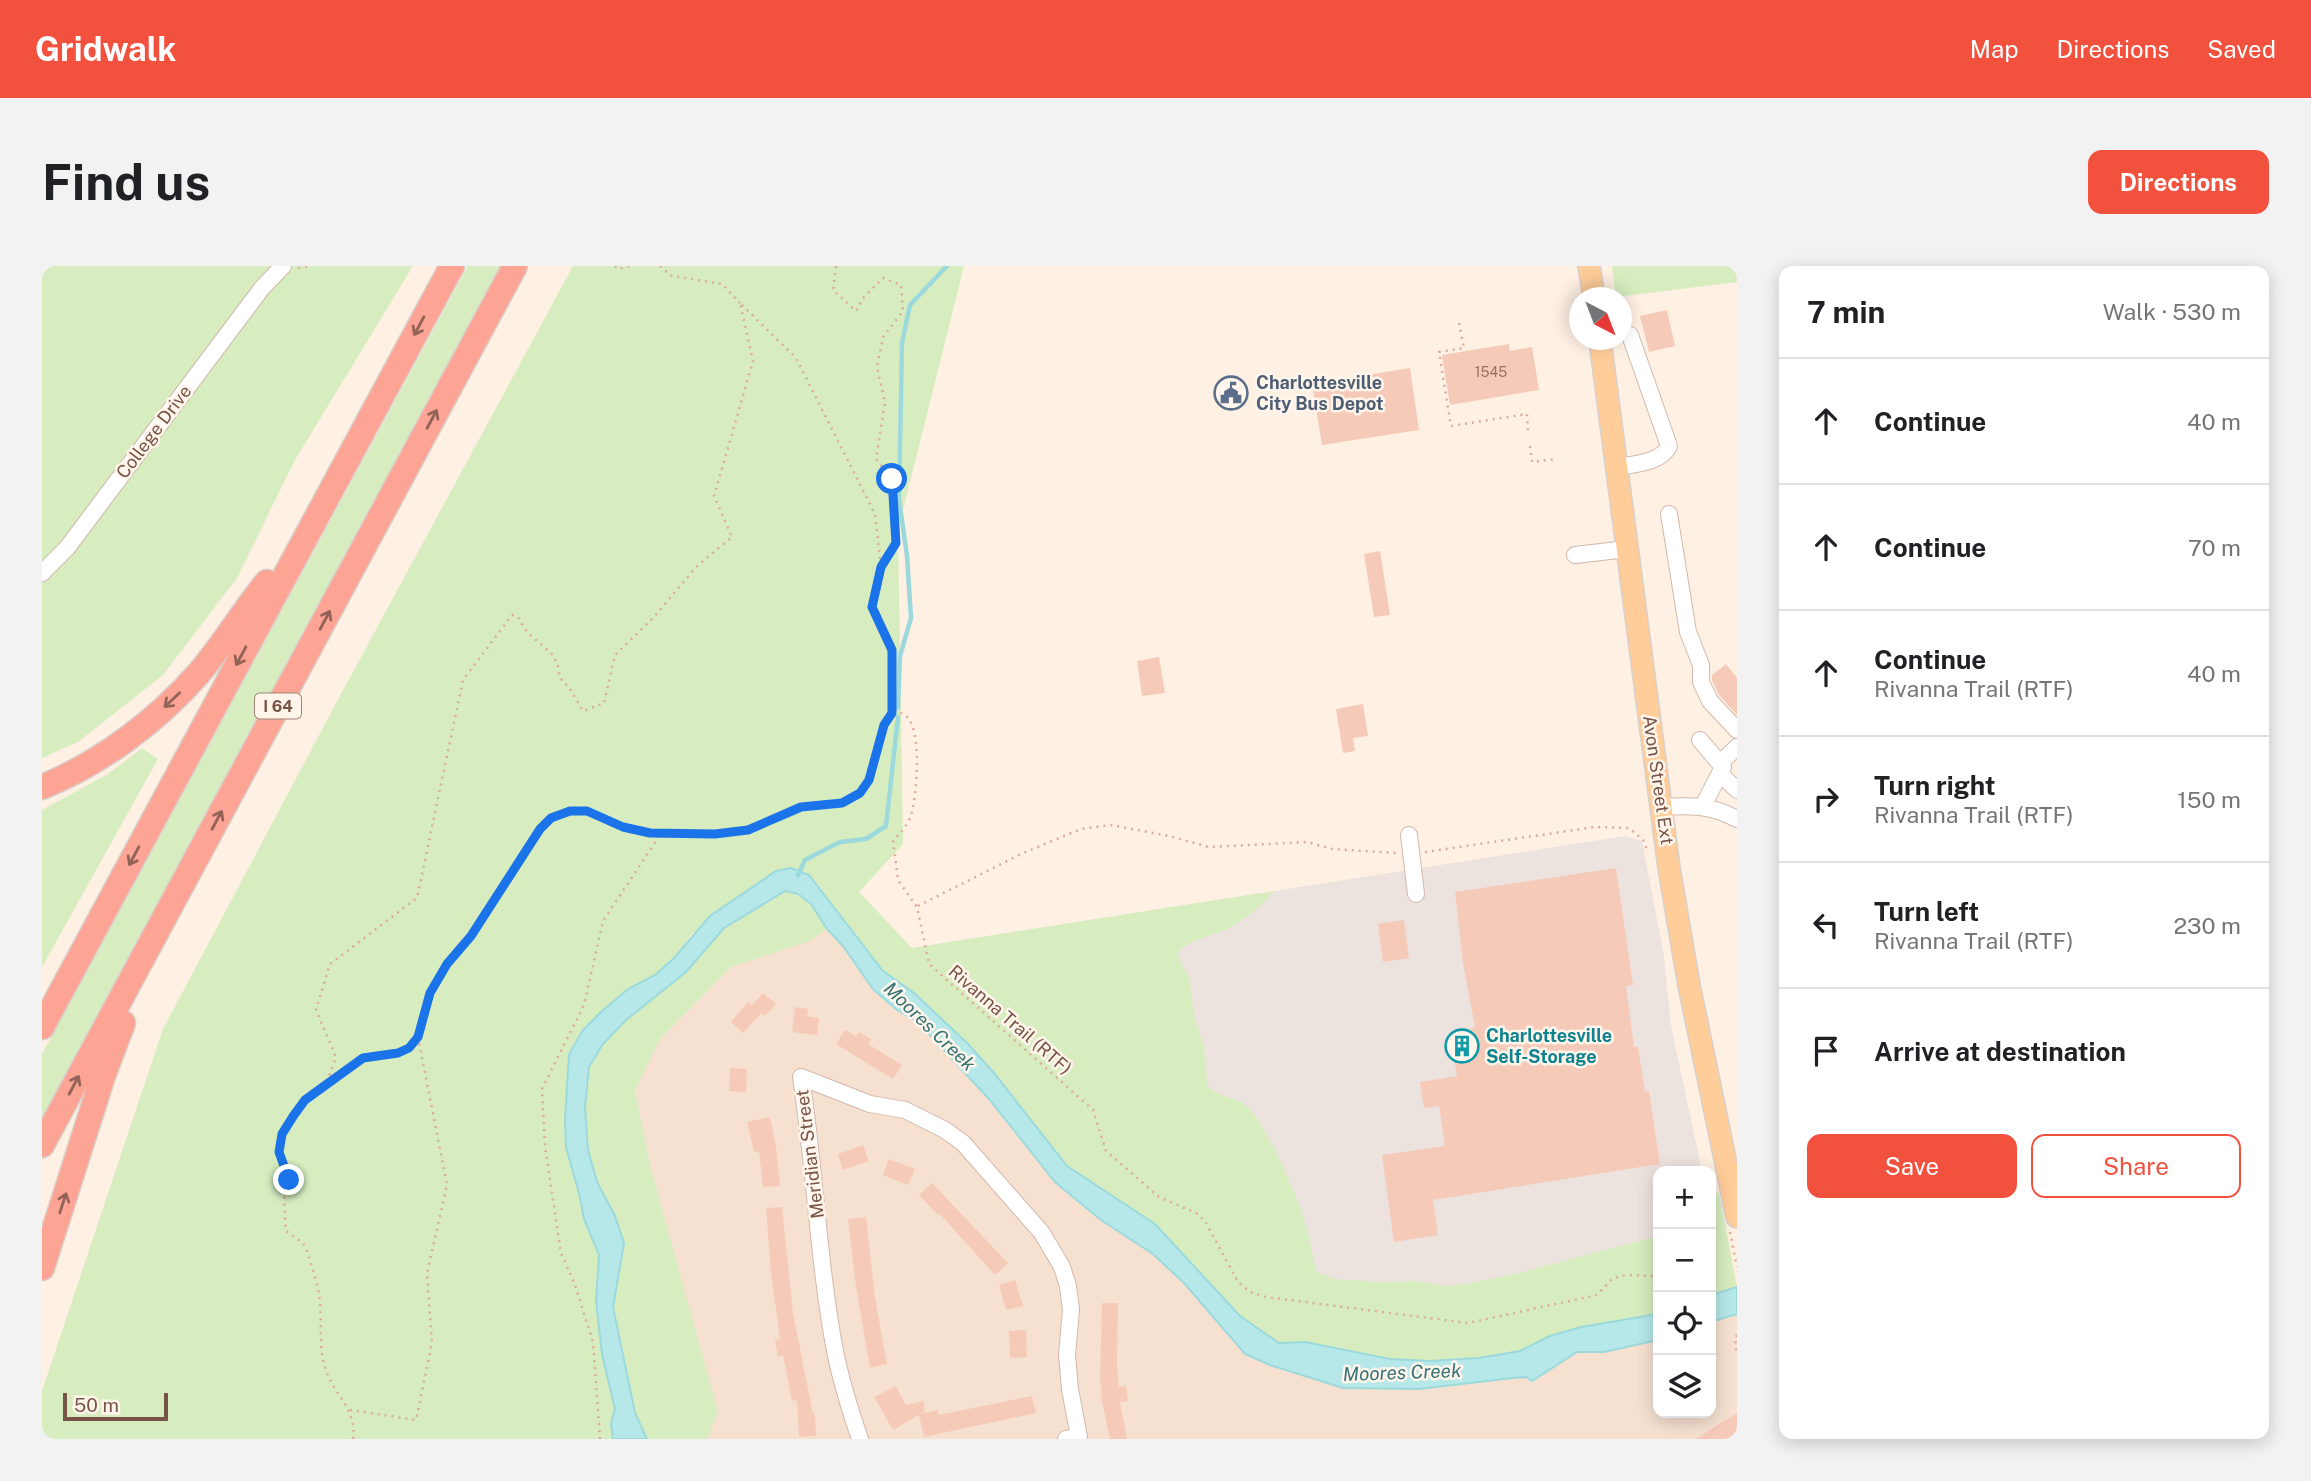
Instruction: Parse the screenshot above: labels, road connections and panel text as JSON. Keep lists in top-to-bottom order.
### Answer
{
  "streets": {
    "highway": ["I 64"],
    "main road": ["Avon Street Ext"],
    "street": ["College Drive", "Meridian Street"],
    "path": ["Rivanna Trail (RTF)"]
  },
  "water": ["Moores Creek"],
  "places": {
    "public building": ["Charlottesville City Bus Depot"],
    "building": ["Charlottesville Self-Storage"]
  },
  "house_numbers": ["1545"],
  "scale_bar": "50 m",
  "north": "bottom right",
  "page": {
    "header": "Gridwalk",
    "nav": ["Map", "Directions", "Saved"],
    "buttons": [
      "Directions",
      ["Save", "Share"]
    ],
    "title": "Find us",
    "heading": ["7 min", "Walk · 530 m"],
    "list": [
      ["Continue", "40 m"],
      ["Continue", "70 m"],
      ["Continue", "Rivanna Trail (RTF)", "40 m"],
      ["Turn right", "Rivanna Trail (RTF)", "150 m"],
      ["Turn left", "Rivanna Trail (RTF)", "230 m"],
      "Arrive at destination"
    ],
    "map_buttons": ["+", "−"],
    "scale": "50 m"
  }
}
